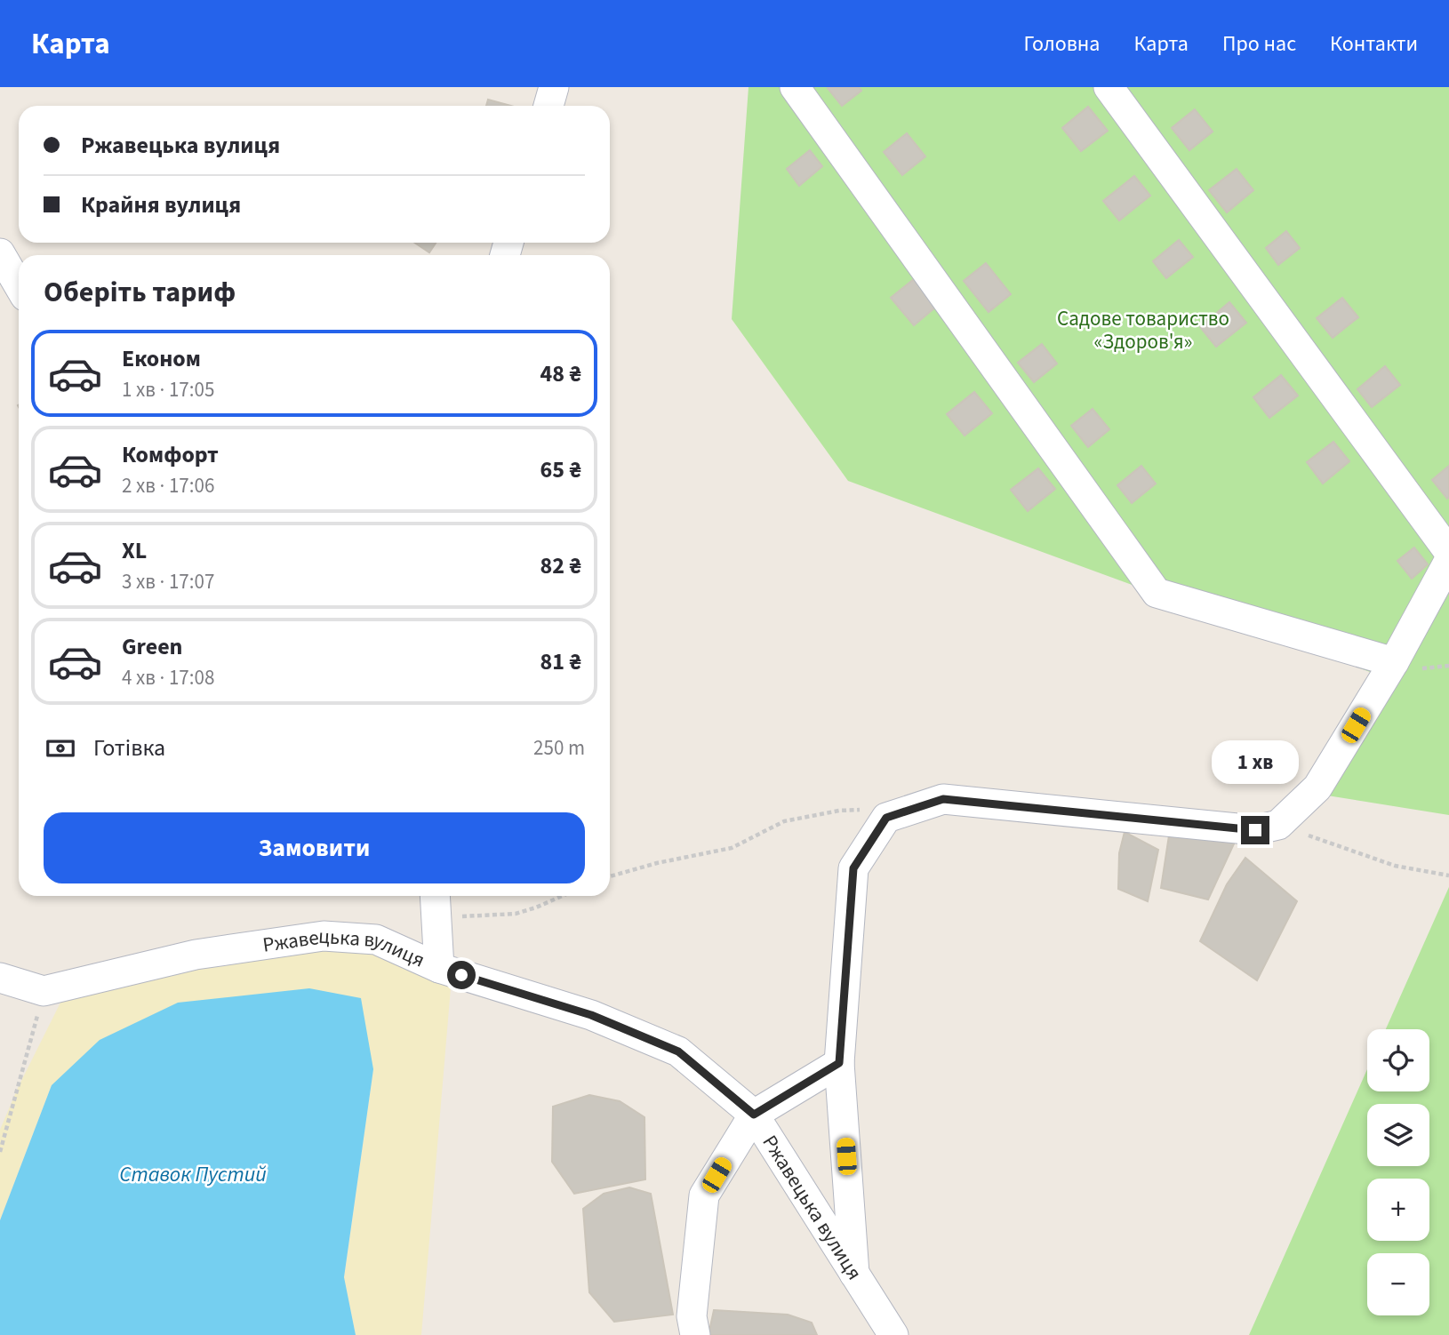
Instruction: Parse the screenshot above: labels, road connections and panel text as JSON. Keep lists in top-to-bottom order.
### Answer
{
  "streets": {
    "street": ["Ржавецька вулиця"]
  },
  "water": ["Ставок Пустий"],
  "parks": ["Садове товариство «Здоров'я»"],
  "page": {
    "header": "Карта",
    "nav": [
      "Головна",
      "Карта",
      "Про нас",
      "Контакти"
    ],
    "banner": ["Ржавецька вулиця", "Крайня вулиця"],
    "heading": "Оберіть тариф",
    "list": [
      {
        "name": "Економ",
        "note": "1 хв · 17:05",
        "value": "48 ₴"
      },
      {
        "name": "Комфорт",
        "note": "2 хв · 17:06",
        "value": "65 ₴"
      },
      {
        "name": "XL",
        "note": "3 хв · 17:07",
        "value": "82 ₴"
      },
      {
        "name": "Green",
        "note": "4 хв · 17:08",
        "value": "81 ₴"
      }
    ],
    "pay": ["Готівка", "250 m"],
    "bubble": "1 хв",
    "buttons": "Замовити",
    "map_buttons": ["+", "−"]
  }
}
